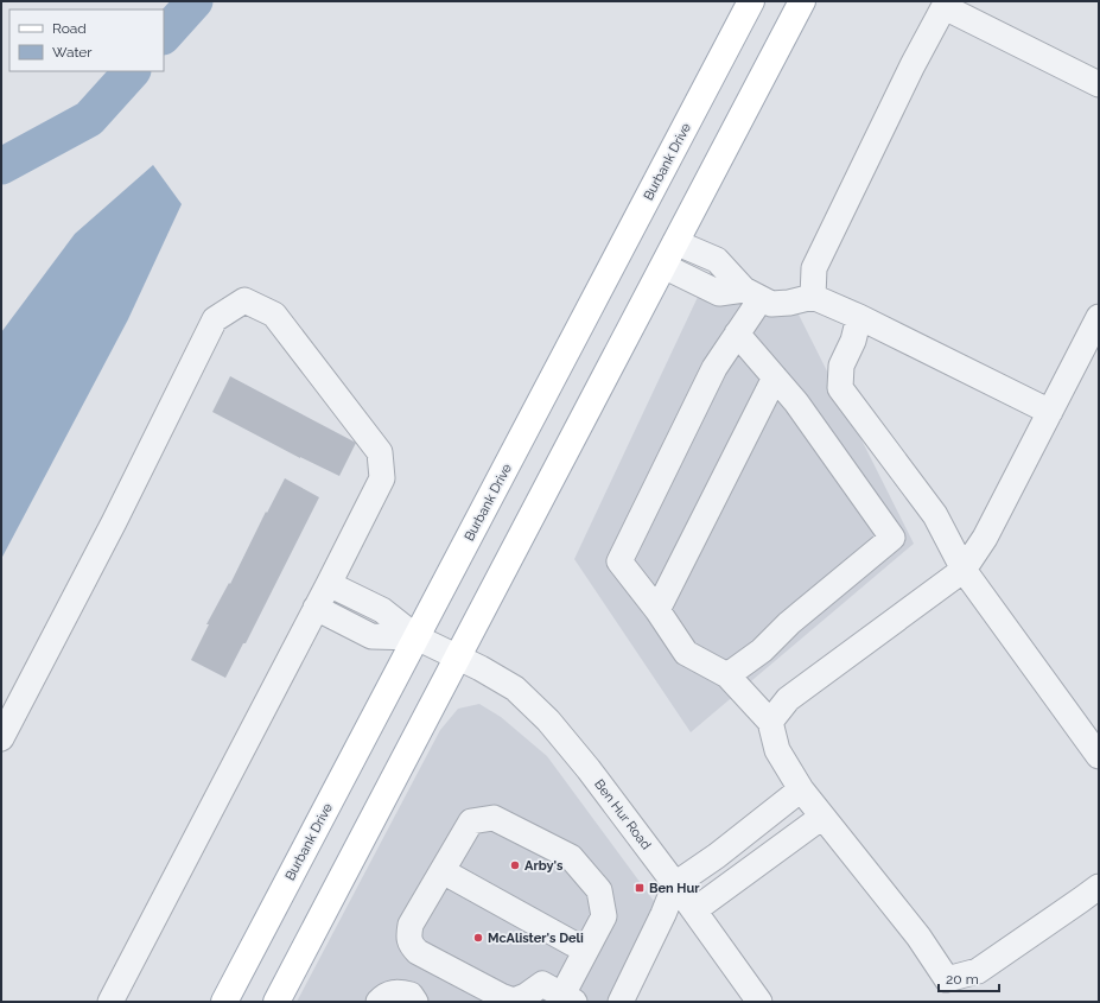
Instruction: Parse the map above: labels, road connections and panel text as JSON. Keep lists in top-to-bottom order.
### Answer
{
  "streets": {
    "main road": ["Burbank Drive"],
    "street": ["Ben Hur Road"]
  },
  "crossings": [
    ["Burbank Drive", "Ben Hur Road"]
  ],
  "places": {
    "other": ["Arby's", "McAlister's Deli"],
    "transit": ["Ben Hur"]
  },
  "legend": ["Road", "Water"],
  "scale_bar": "20 m"
}
